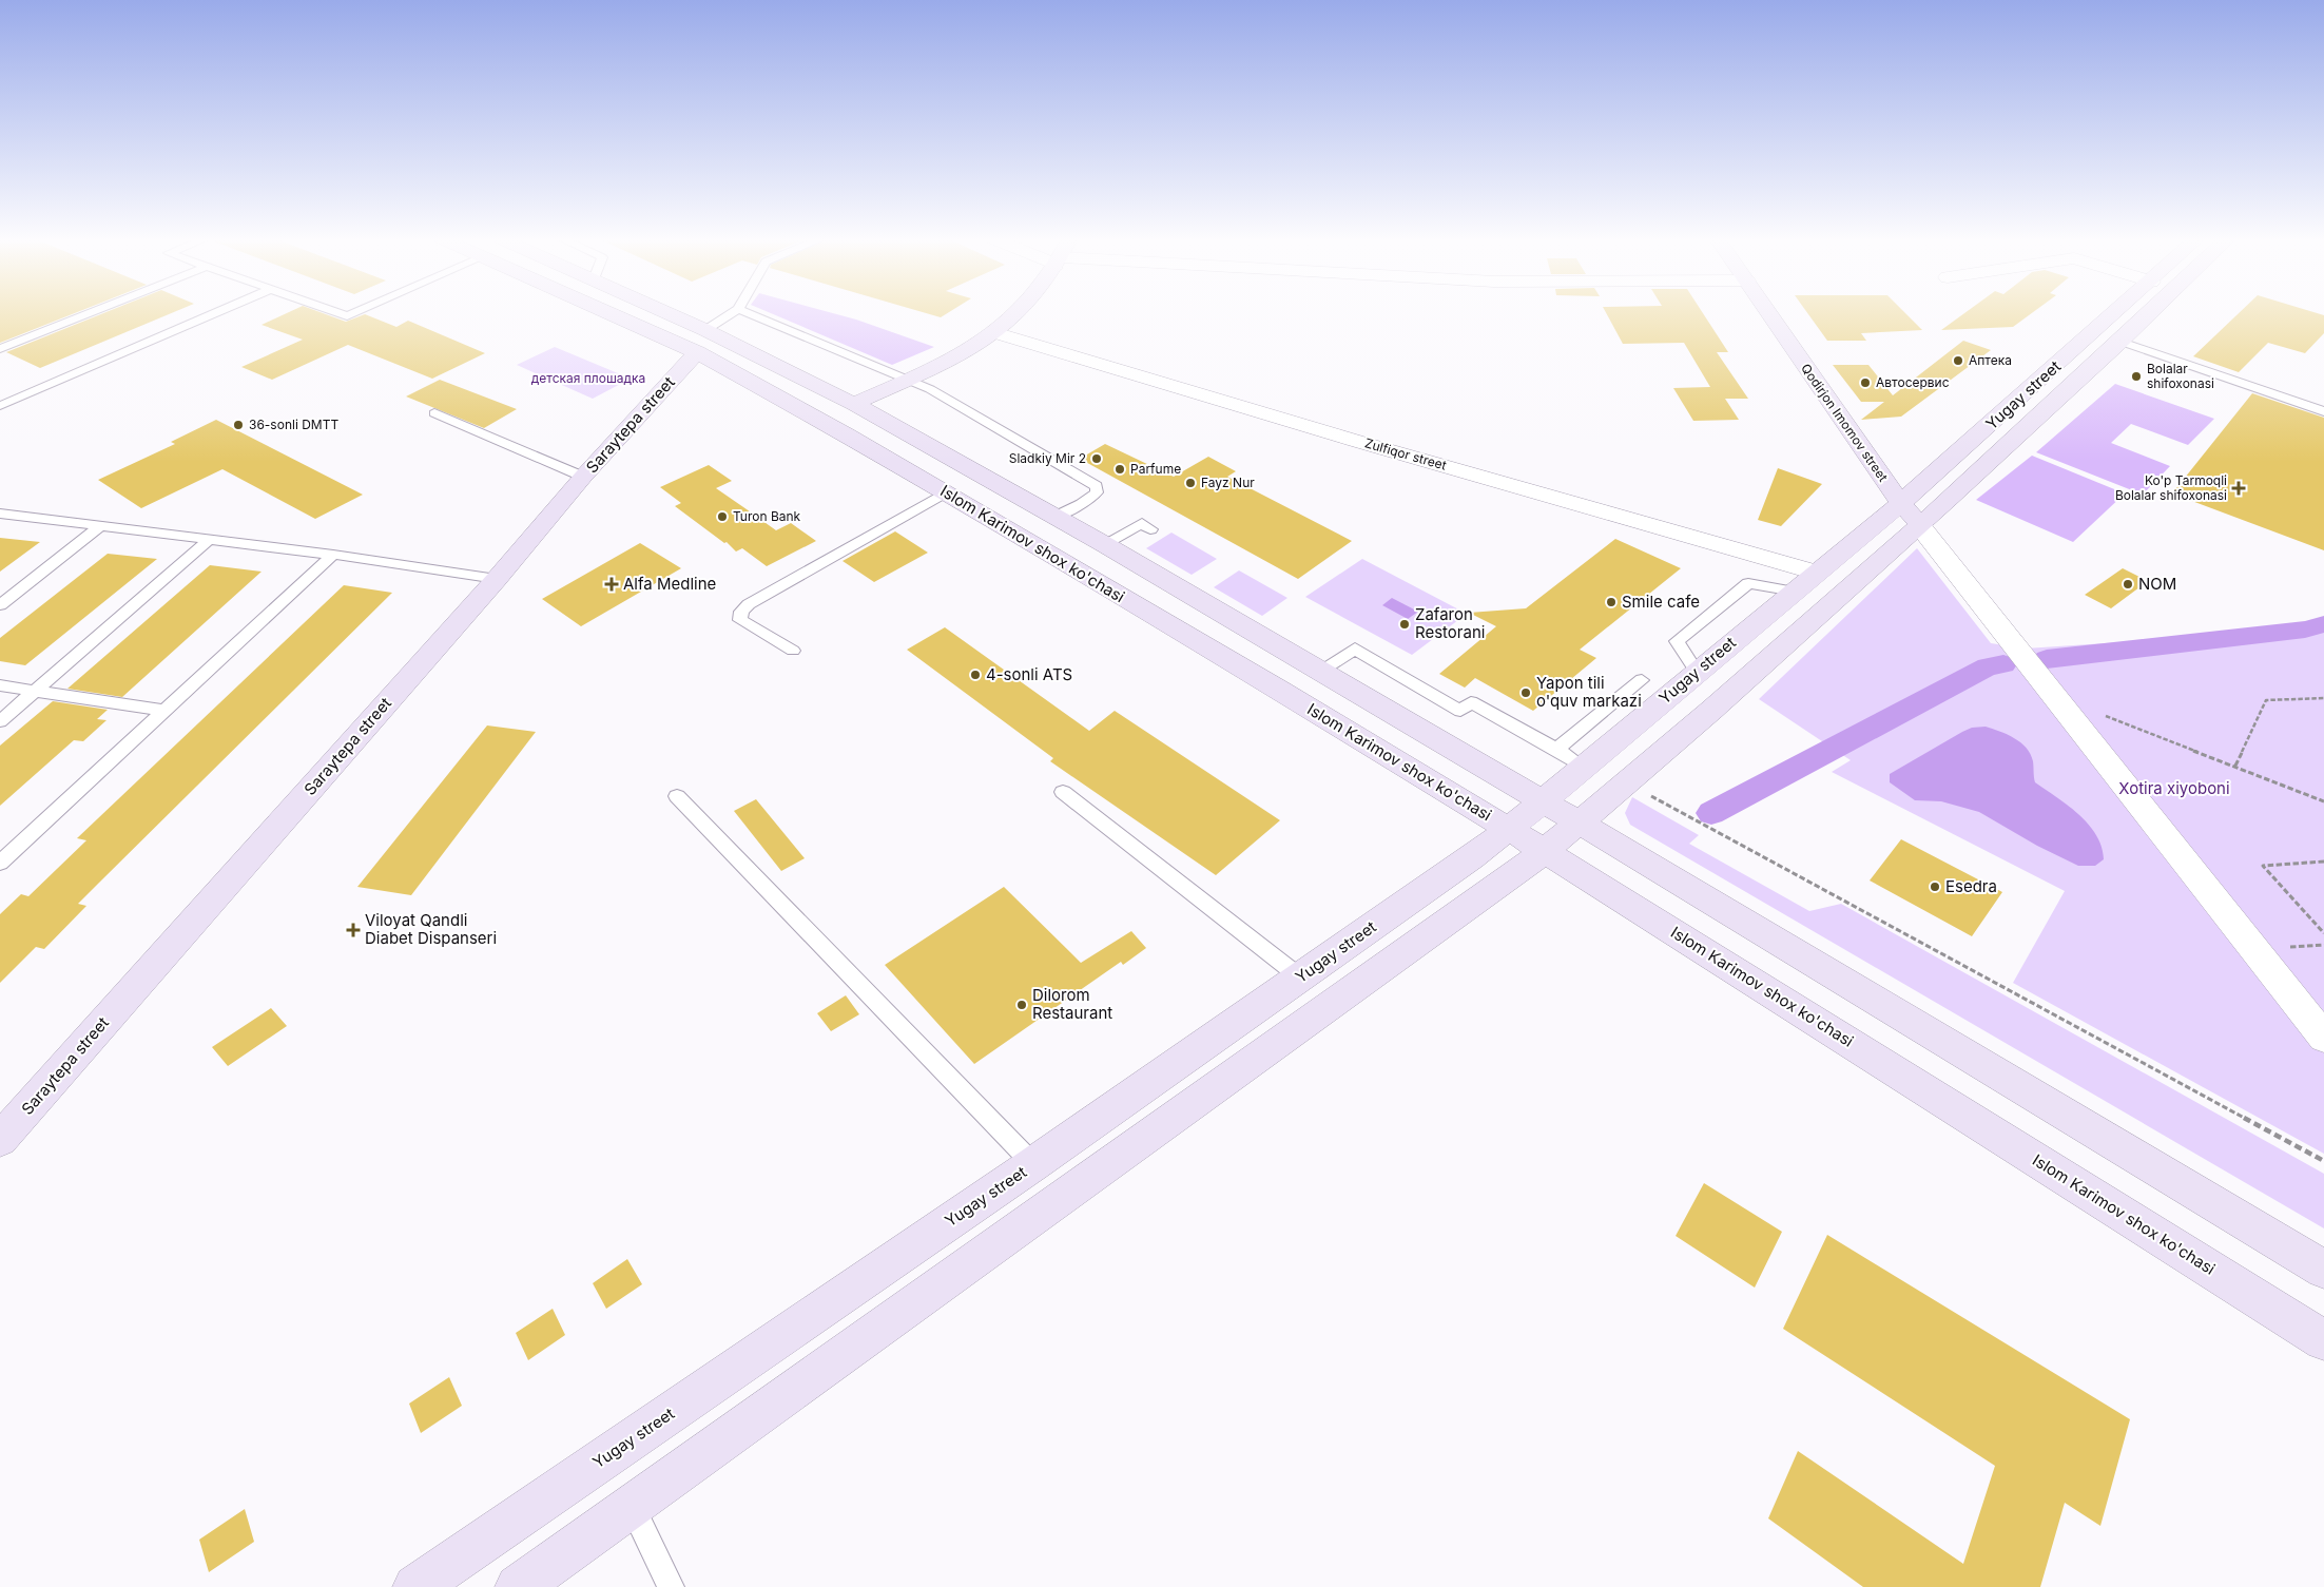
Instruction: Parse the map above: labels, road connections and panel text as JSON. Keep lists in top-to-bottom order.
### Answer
{
  "streets": {
    "main road": [
      "Yugay street",
      "Qodirjon Imomov street",
      "Saraytepa street",
      "Islom Karimov shox ko'chasi"
    ],
    "street": ["Zulfiqor street"]
  },
  "crossings": [
    ["Yugay street", "Qodirjon Imomov street"],
    ["Yugay street", "Zulfiqor street"],
    ["Yugay street", "Islom Karimov shox ko'chasi"],
    ["Saraytepa street", "Islom Karimov shox ko'chasi"]
  ],
  "parks": ["детская плошадка", "Xotira xiyoboni"],
  "places": {
    "other": [
      "Аптека",
      "Bolalar shifoxonasi",
      "Автосервис",
      "36-sonli DMTT",
      "Sladkiy Mir 2",
      "Parfume",
      "Fayz Nur",
      "Turon Bank",
      "NOM",
      "Smile cafe",
      "Zafaron Restorani",
      "4-sonli ATS",
      "Yapon tili o'quv markazi",
      "Esedra",
      "Dilorom Restaurant"
    ],
    "health": ["Ko'p Tarmoqli Bolalar shifoxonasi", "Alfa Medline", "Viloyat Qandli Diabet Dispanseri"]
  }
}
